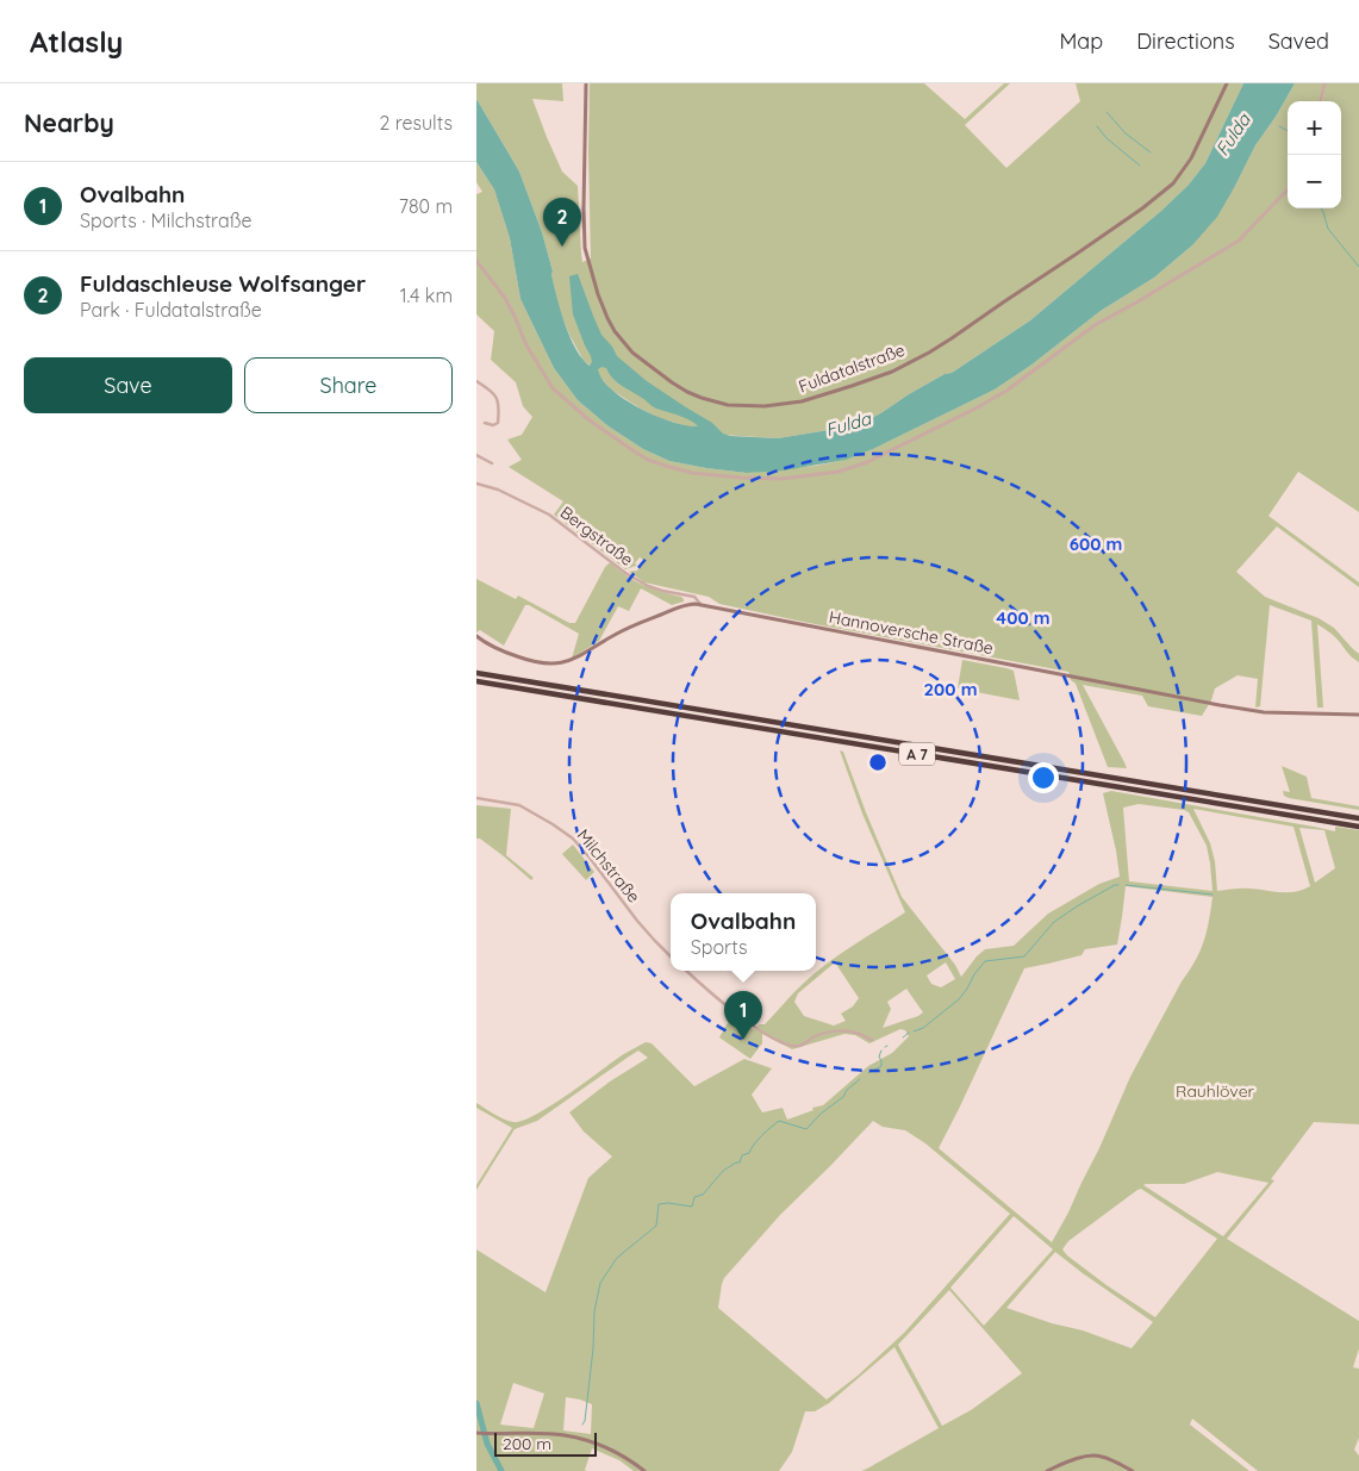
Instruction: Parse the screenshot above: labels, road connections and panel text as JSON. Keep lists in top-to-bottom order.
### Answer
{
  "streets": {
    "highway": ["A 7"],
    "main road": ["Fuldatalstraße", "Hannoversche Straße"],
    "street": ["Bergstraße", "Milchstraße"]
  },
  "crossings": [
    ["Bergstraße", "Hannoversche Straße"]
  ],
  "water": ["Fulda"],
  "parks": ["Rauhlöver"],
  "scale_bar": "200 m",
  "page": {
    "header": "Atlasly",
    "nav": ["Map", "Directions", "Saved"],
    "heading": ["Nearby", "2 results"],
    "map_buttons": ["+", "−"],
    "list": [
      {
        "mark": "1",
        "name": "Ovalbahn",
        "note": "Sports · Milchstraße",
        "value": "780 m"
      },
      {
        "mark": "2",
        "name": "Fuldaschleuse Wolfsanger",
        "note": "Park · Fuldatalstraße",
        "value": "1.4 km"
      }
    ],
    "pins": ["2", "1"],
    "buttons": ["Save", "Share"],
    "popup": ["Ovalbahn", "Sports"],
    "scale": "200 m"
  },
  "rings": ["600 m", "400 m", "200 m"]
}
